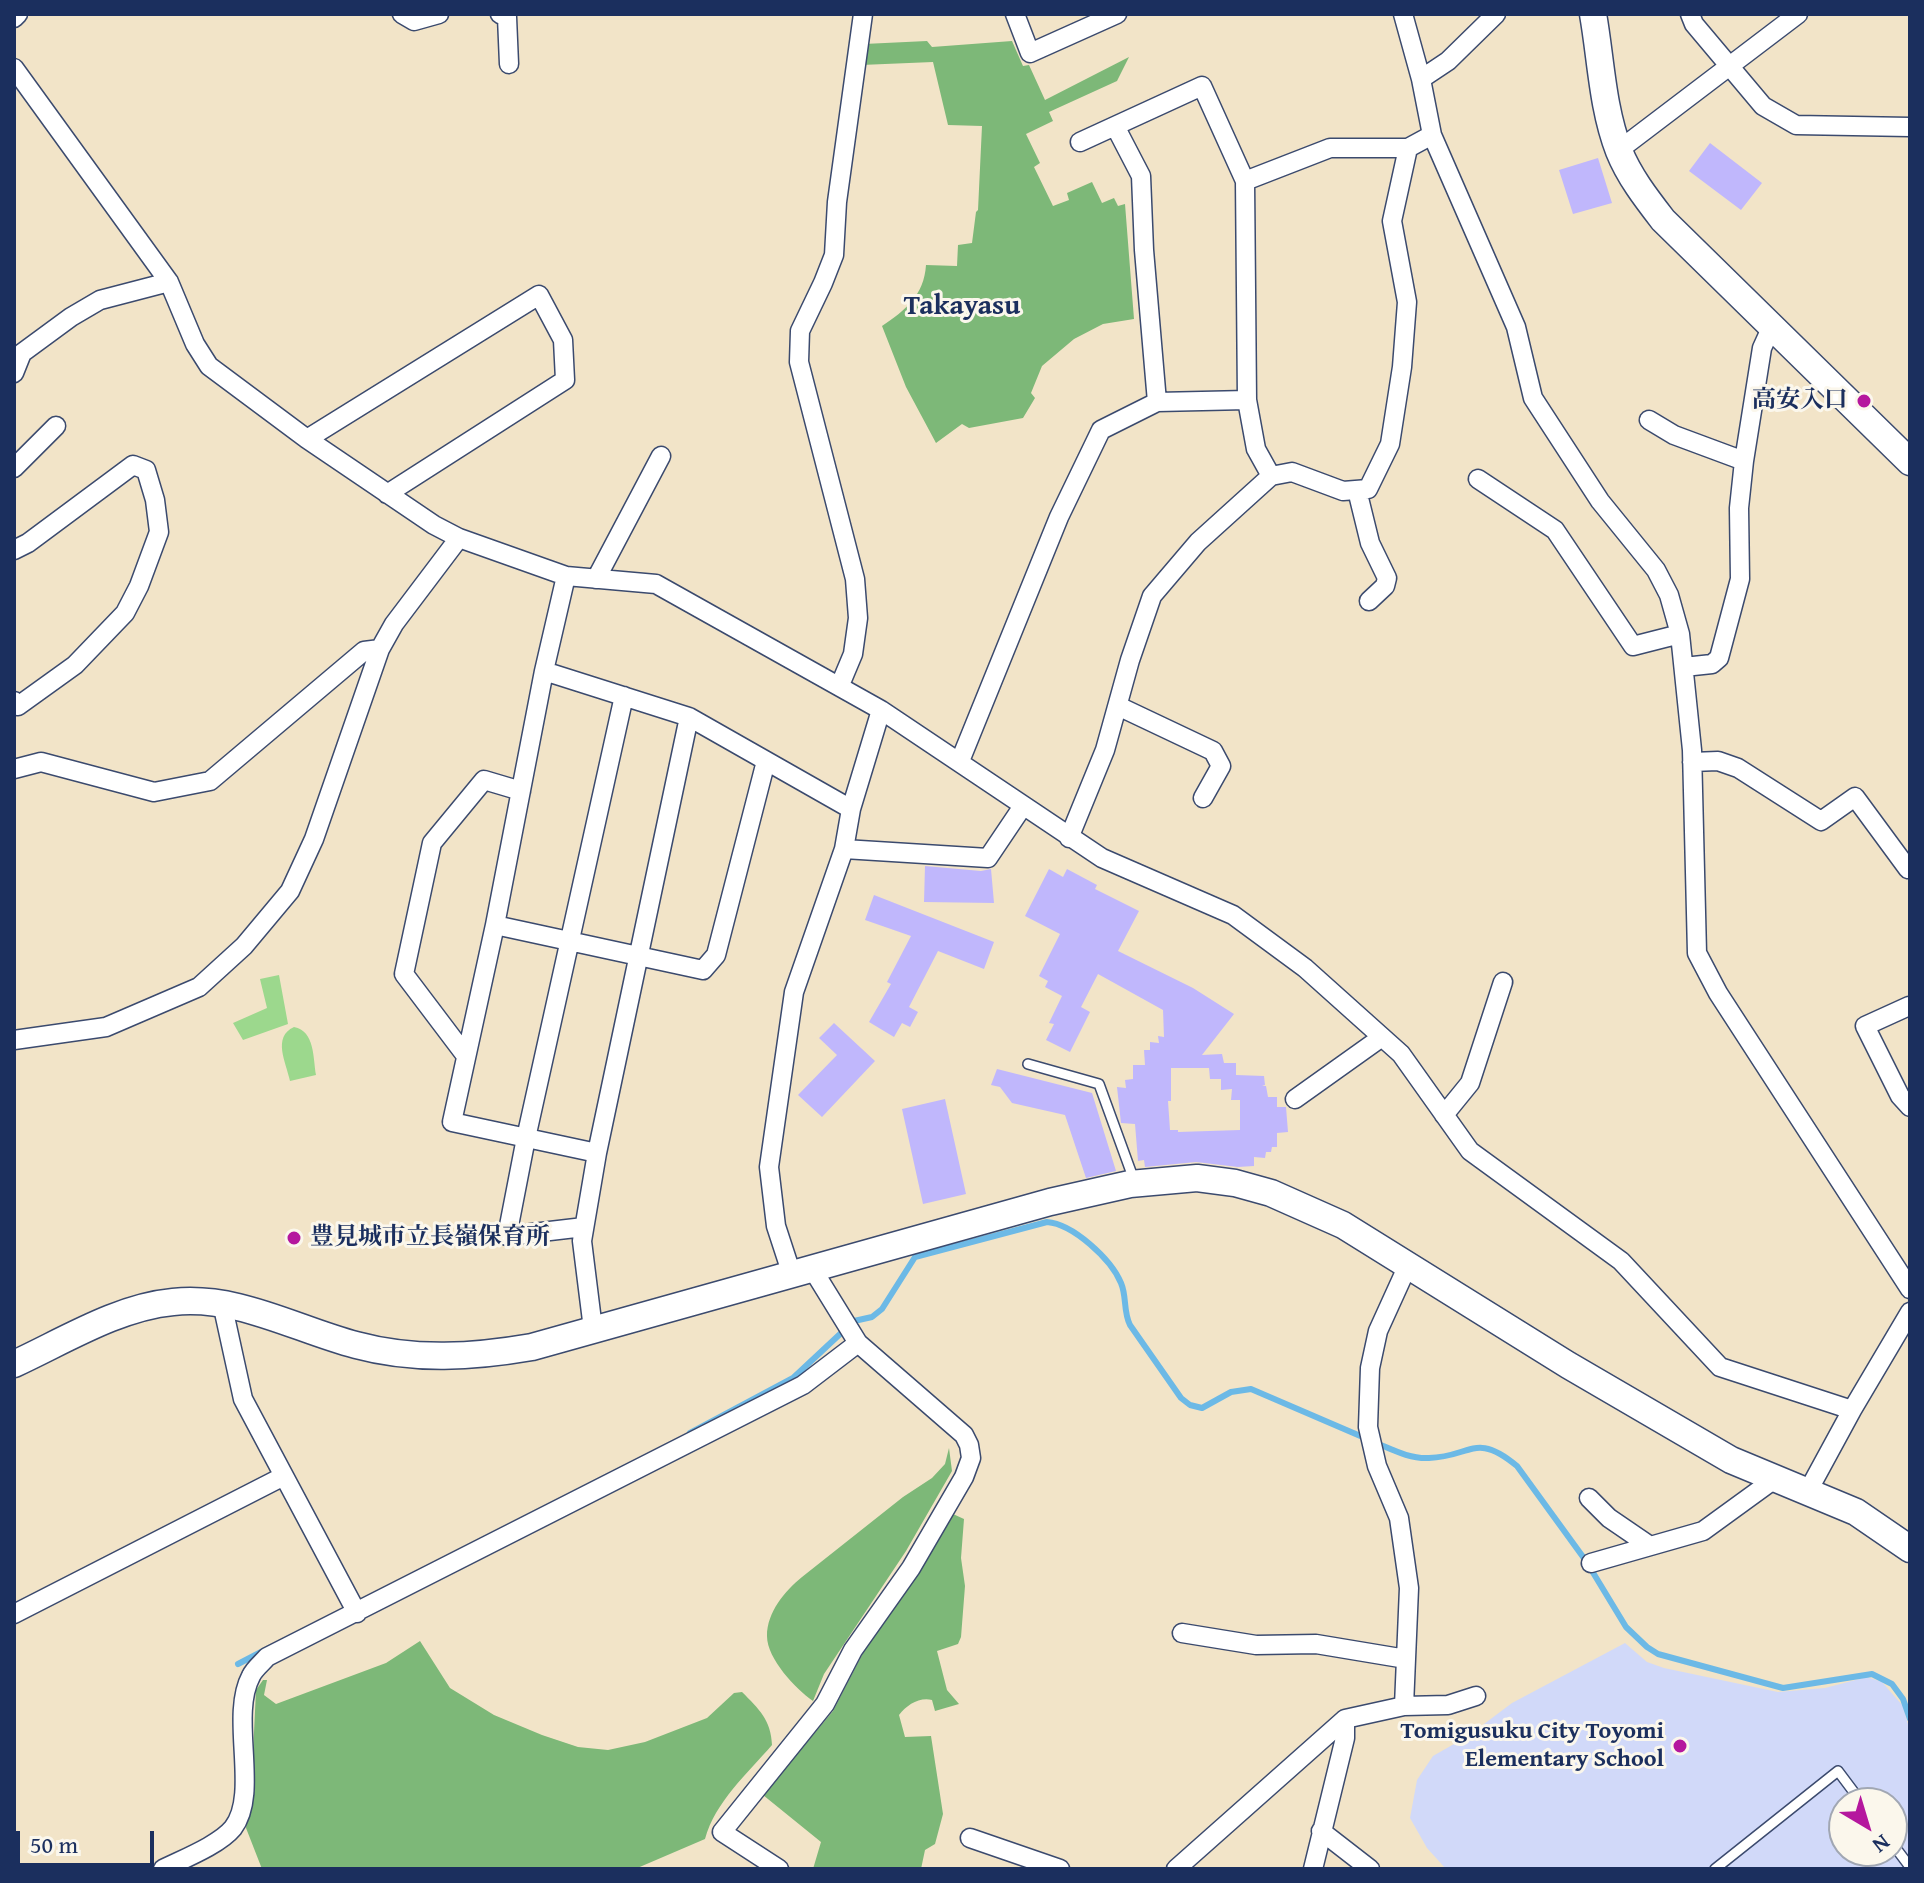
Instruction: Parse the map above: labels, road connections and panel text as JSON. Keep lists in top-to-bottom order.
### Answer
{
  "districts": ["Takayasu"],
  "places": ["高安入口", "豊見城市立長嶺保育所", "Tomigusuku City Toyomi Elementary School"],
  "scale_bar": "50 m",
  "north": "bottom right"
}
